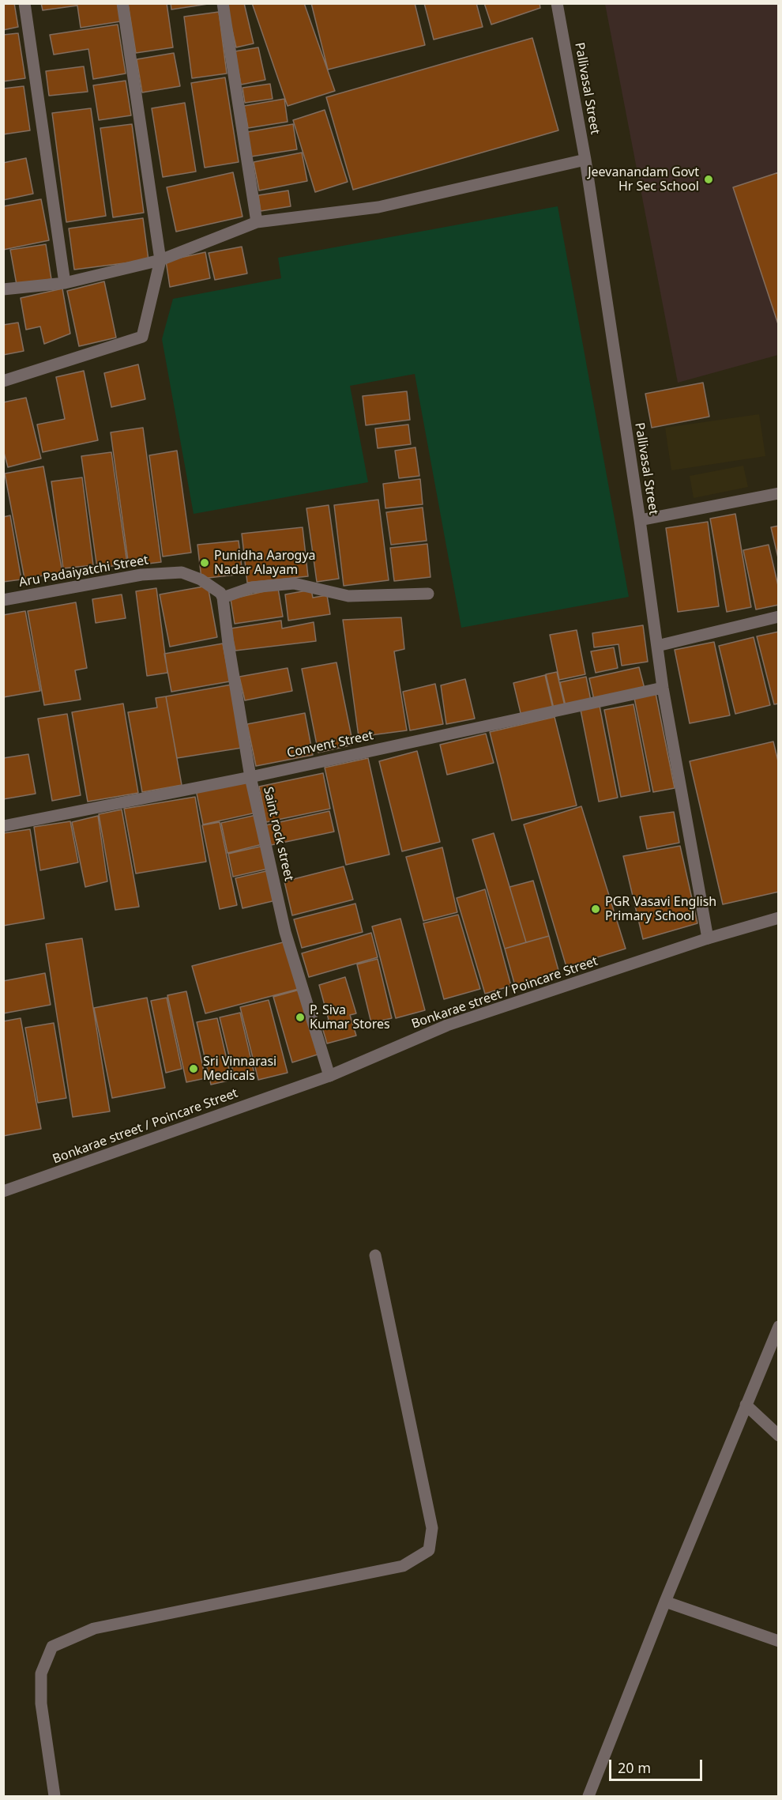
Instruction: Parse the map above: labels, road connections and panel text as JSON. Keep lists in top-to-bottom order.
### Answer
{
  "streets": {
    "street": [
      "Pallivasal Street",
      "Aru Padaiyatchi Street",
      "Convent Street",
      "Saint rock street",
      "Bonkarae street / Poincare Street"
    ]
  },
  "crossings": [
    ["Pallivasal Street", "Convent Street"],
    ["Pallivasal Street", "Bonkarae street / Poincare Street"],
    ["Aru Padaiyatchi Street", "Saint rock street"],
    ["Convent Street", "Saint rock street"],
    ["Saint rock street", "Bonkarae street / Poincare Street"]
  ],
  "places": [
    "Jeevanandam Govt Hr Sec School",
    "Punidha Aarogya Nadar Alayam",
    "PGR Vasavi English Primary School",
    "P. Siva Kumar Stores",
    "Sri Vinnarasi Medicals"
  ],
  "scale_bar": "20 m"
}
